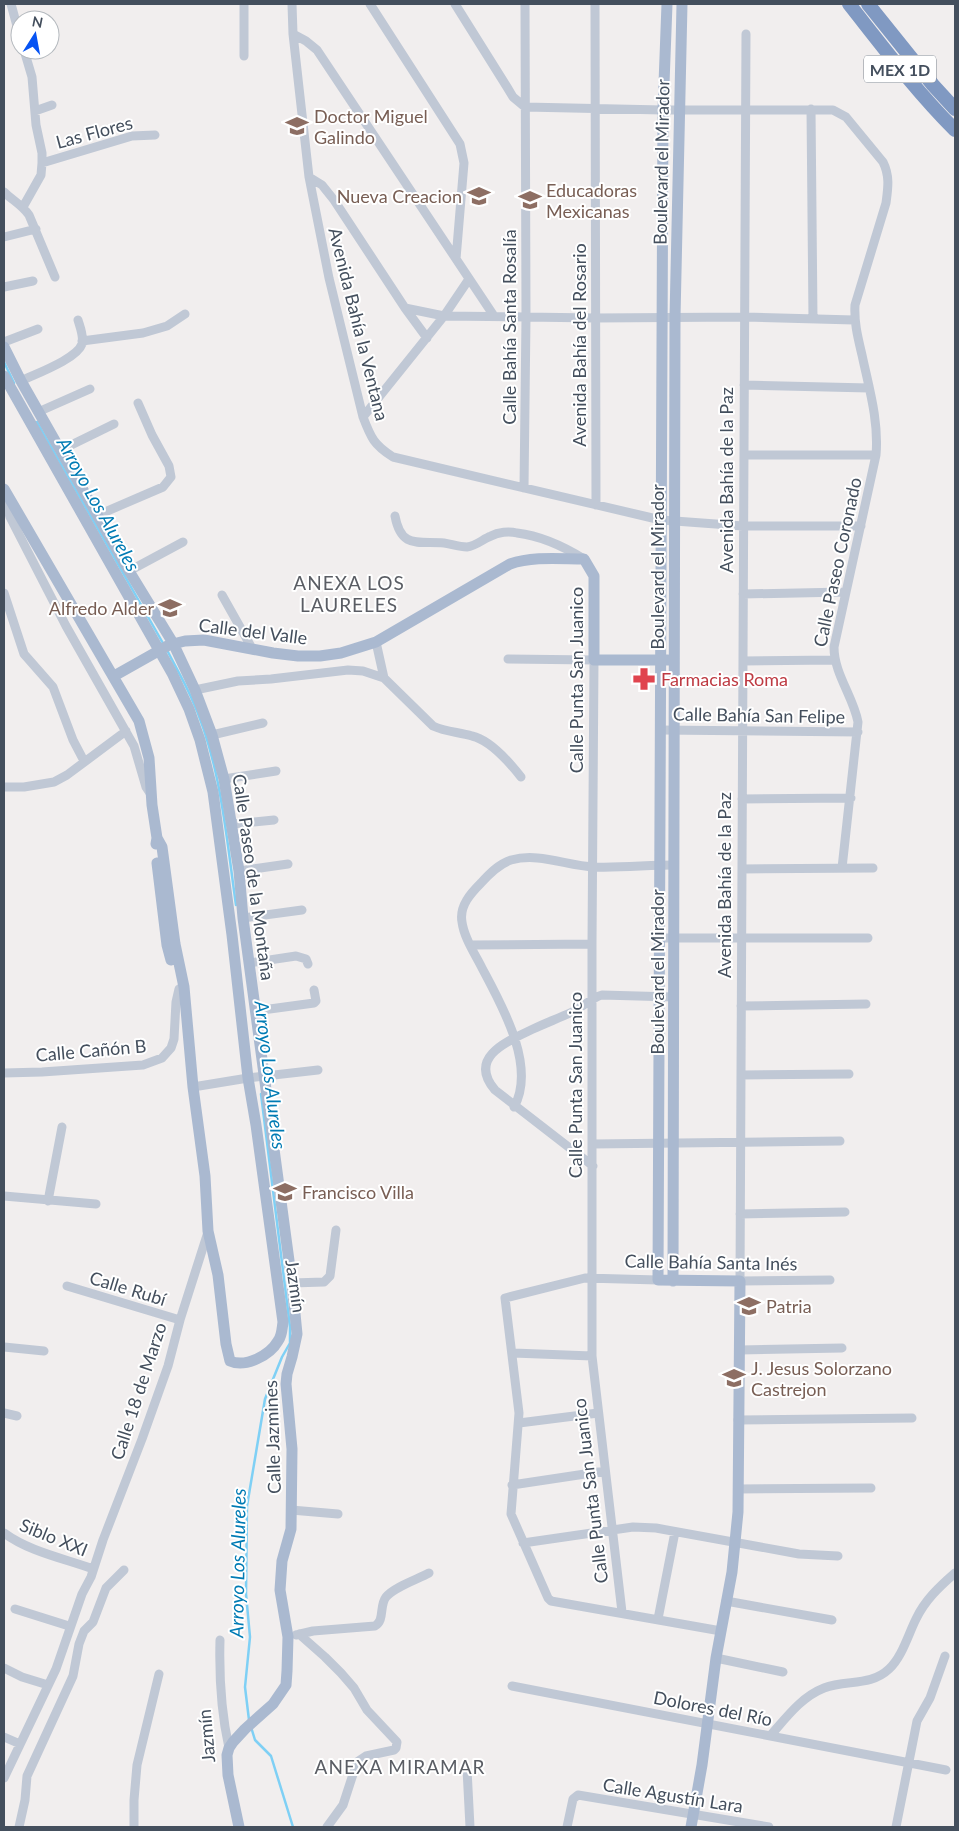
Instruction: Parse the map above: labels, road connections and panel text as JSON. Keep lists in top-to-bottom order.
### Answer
{
  "streets": {
    "highway": ["MEX 1D"],
    "main road": [
      "Boulevard el Mirador",
      "Avenida Bahía de la Paz",
      "Calle del Valle",
      "Calle Punta San Juanico",
      "Calle Paseo de la Montaña",
      "Calle Bahía Santa Inés",
      "Jazmín",
      "Calle 18 de Marzo",
      "Calle Jazmines"
    ],
    "street": [
      "Las Flores",
      "Avenida Bahía la Ventana",
      "Calle Bahía Santa Rosalía",
      "Avenida Bahía del Rosario",
      "Calle Paseo Coronado",
      "Calle Bahía San Felipe",
      "Calle Cañón B",
      "Calle Rubí",
      "Siblo XXI",
      "Dolores del Río",
      "Calle Agustín Lara"
    ]
  },
  "crossings": [
    ["Boulevard el Mirador", "Avenida Bahía la Ventana"],
    ["Boulevard el Mirador", "Calle Bahía San Felipe"],
    ["Boulevard el Mirador", "Calle Bahía Santa Inés"],
    ["Avenida Bahía la Ventana", "Calle Bahía Santa Rosalía"],
    ["Avenida Bahía la Ventana", "Avenida Bahía del Rosario"],
    ["Avenida Bahía la Ventana", "Avenida Bahía de la Paz"],
    ["Avenida Bahía la Ventana", "Calle Paseo Coronado"],
    ["Avenida Bahía de la Paz", "Calle Bahía San Felipe"],
    ["Avenida Bahía de la Paz", "Calle Bahía Santa Inés"],
    ["Avenida Bahía de la Paz", "Dolores del Río"],
    ["Avenida Bahía de la Paz", "Calle Agustín Lara"],
    ["Calle Paseo Coronado", "Calle Bahía San Felipe"],
    ["Calle del Valle", "Calle Punta San Juanico"],
    ["Calle del Valle", "Calle Paseo de la Montaña"],
    ["Calle del Valle", "Calle 18 de Marzo"],
    ["Calle Punta San Juanico", "Calle Bahía Santa Inés"],
    ["Calle Paseo de la Montaña", "Jazmín"],
    ["Calle Paseo de la Montaña", "Calle Jazmines"],
    ["Calle Cañón B", "Calle 18 de Marzo"],
    ["Jazmín", "Calle 18 de Marzo"],
    ["Jazmín", "Calle Jazmines"],
    ["Calle Rubí", "Calle 18 de Marzo"],
    ["Calle 18 de Marzo", "Siblo XXI"]
  ],
  "districts": ["ANEXA LOS LAURELES", "ANEXA MIRAMAR"],
  "water": ["Arroyo Los Alureles"],
  "places": {
    "school or university": [
      "Doctor Miguel Galindo",
      "Nueva Creacion",
      "Educadoras Mexicanas",
      "Alfredo Alder",
      "Francisco Villa",
      "Patria",
      "J. Jesus Solorzano Castrejon"
    ],
    "pharmacy": ["Farmacias Roma"]
  },
  "north": "top"
}
